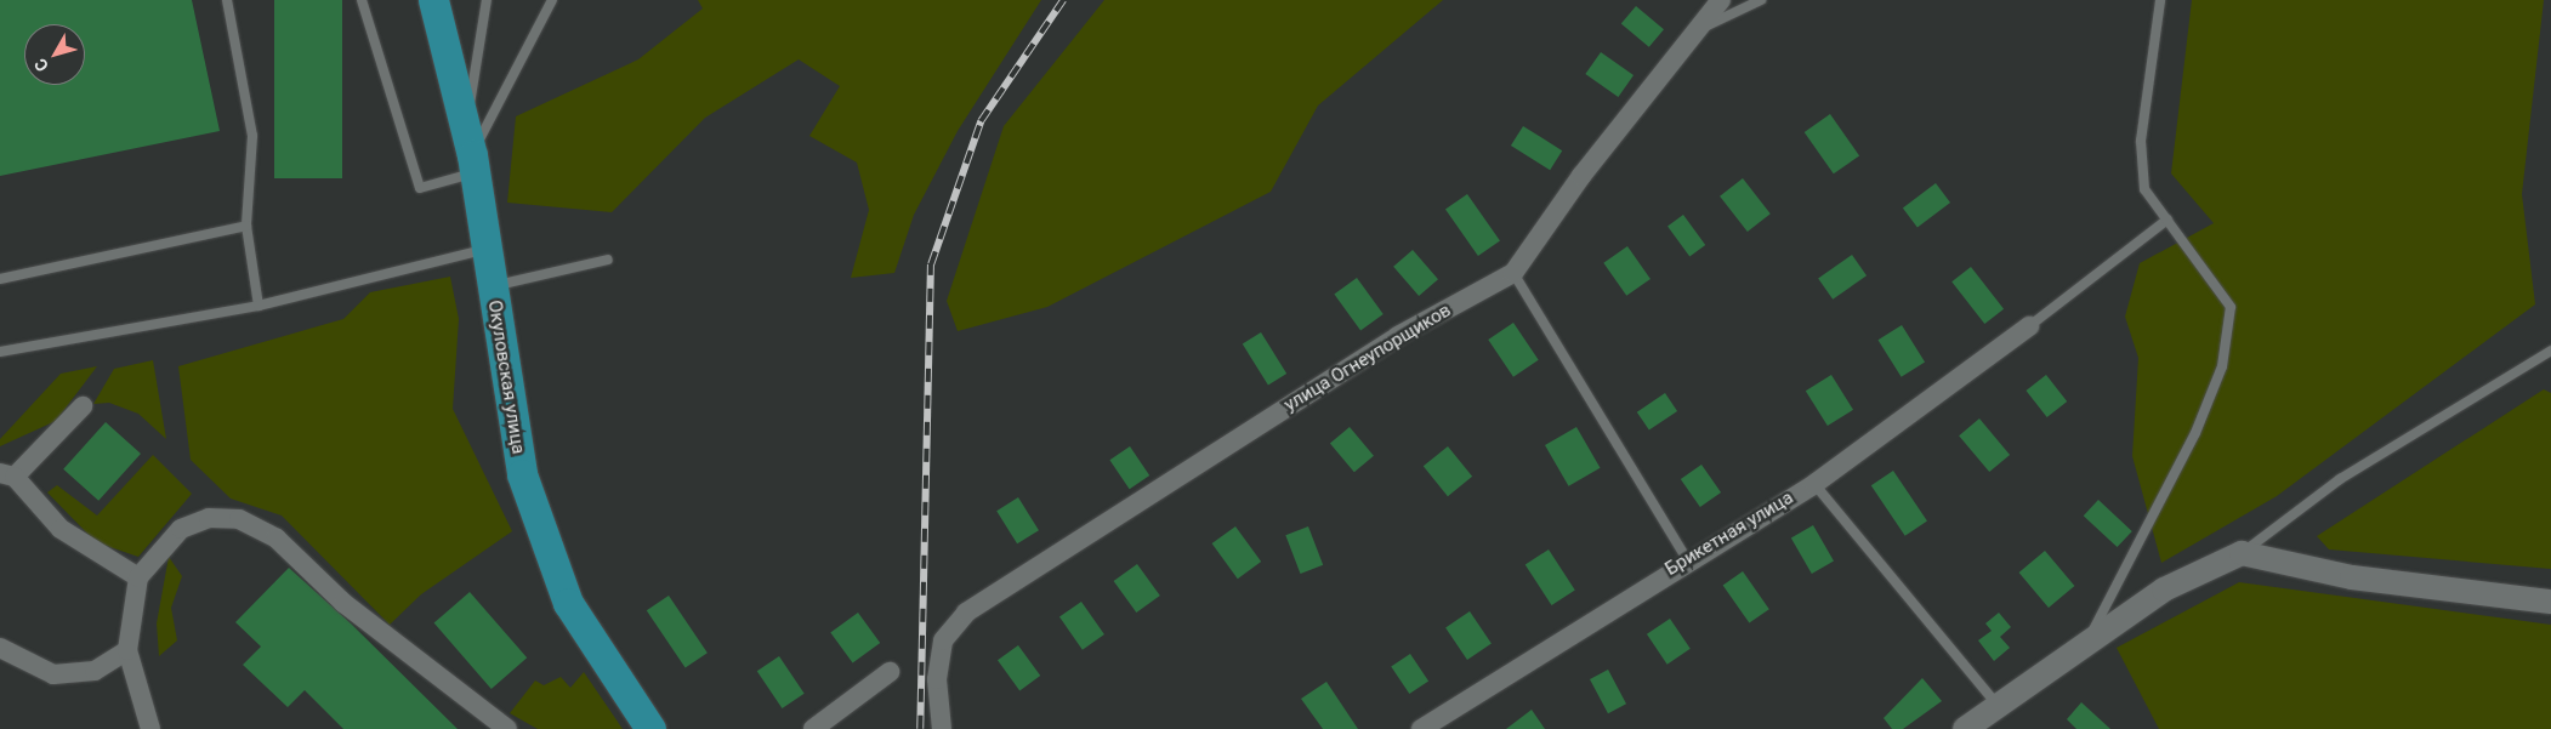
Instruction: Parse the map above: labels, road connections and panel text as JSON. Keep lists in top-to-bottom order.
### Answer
{
  "streets": {
    "main road": ["Окуловская улица"],
    "street": ["улица Огнеупорщиков", "Брикетная улица"]
  },
  "north": "bottom left"
}
